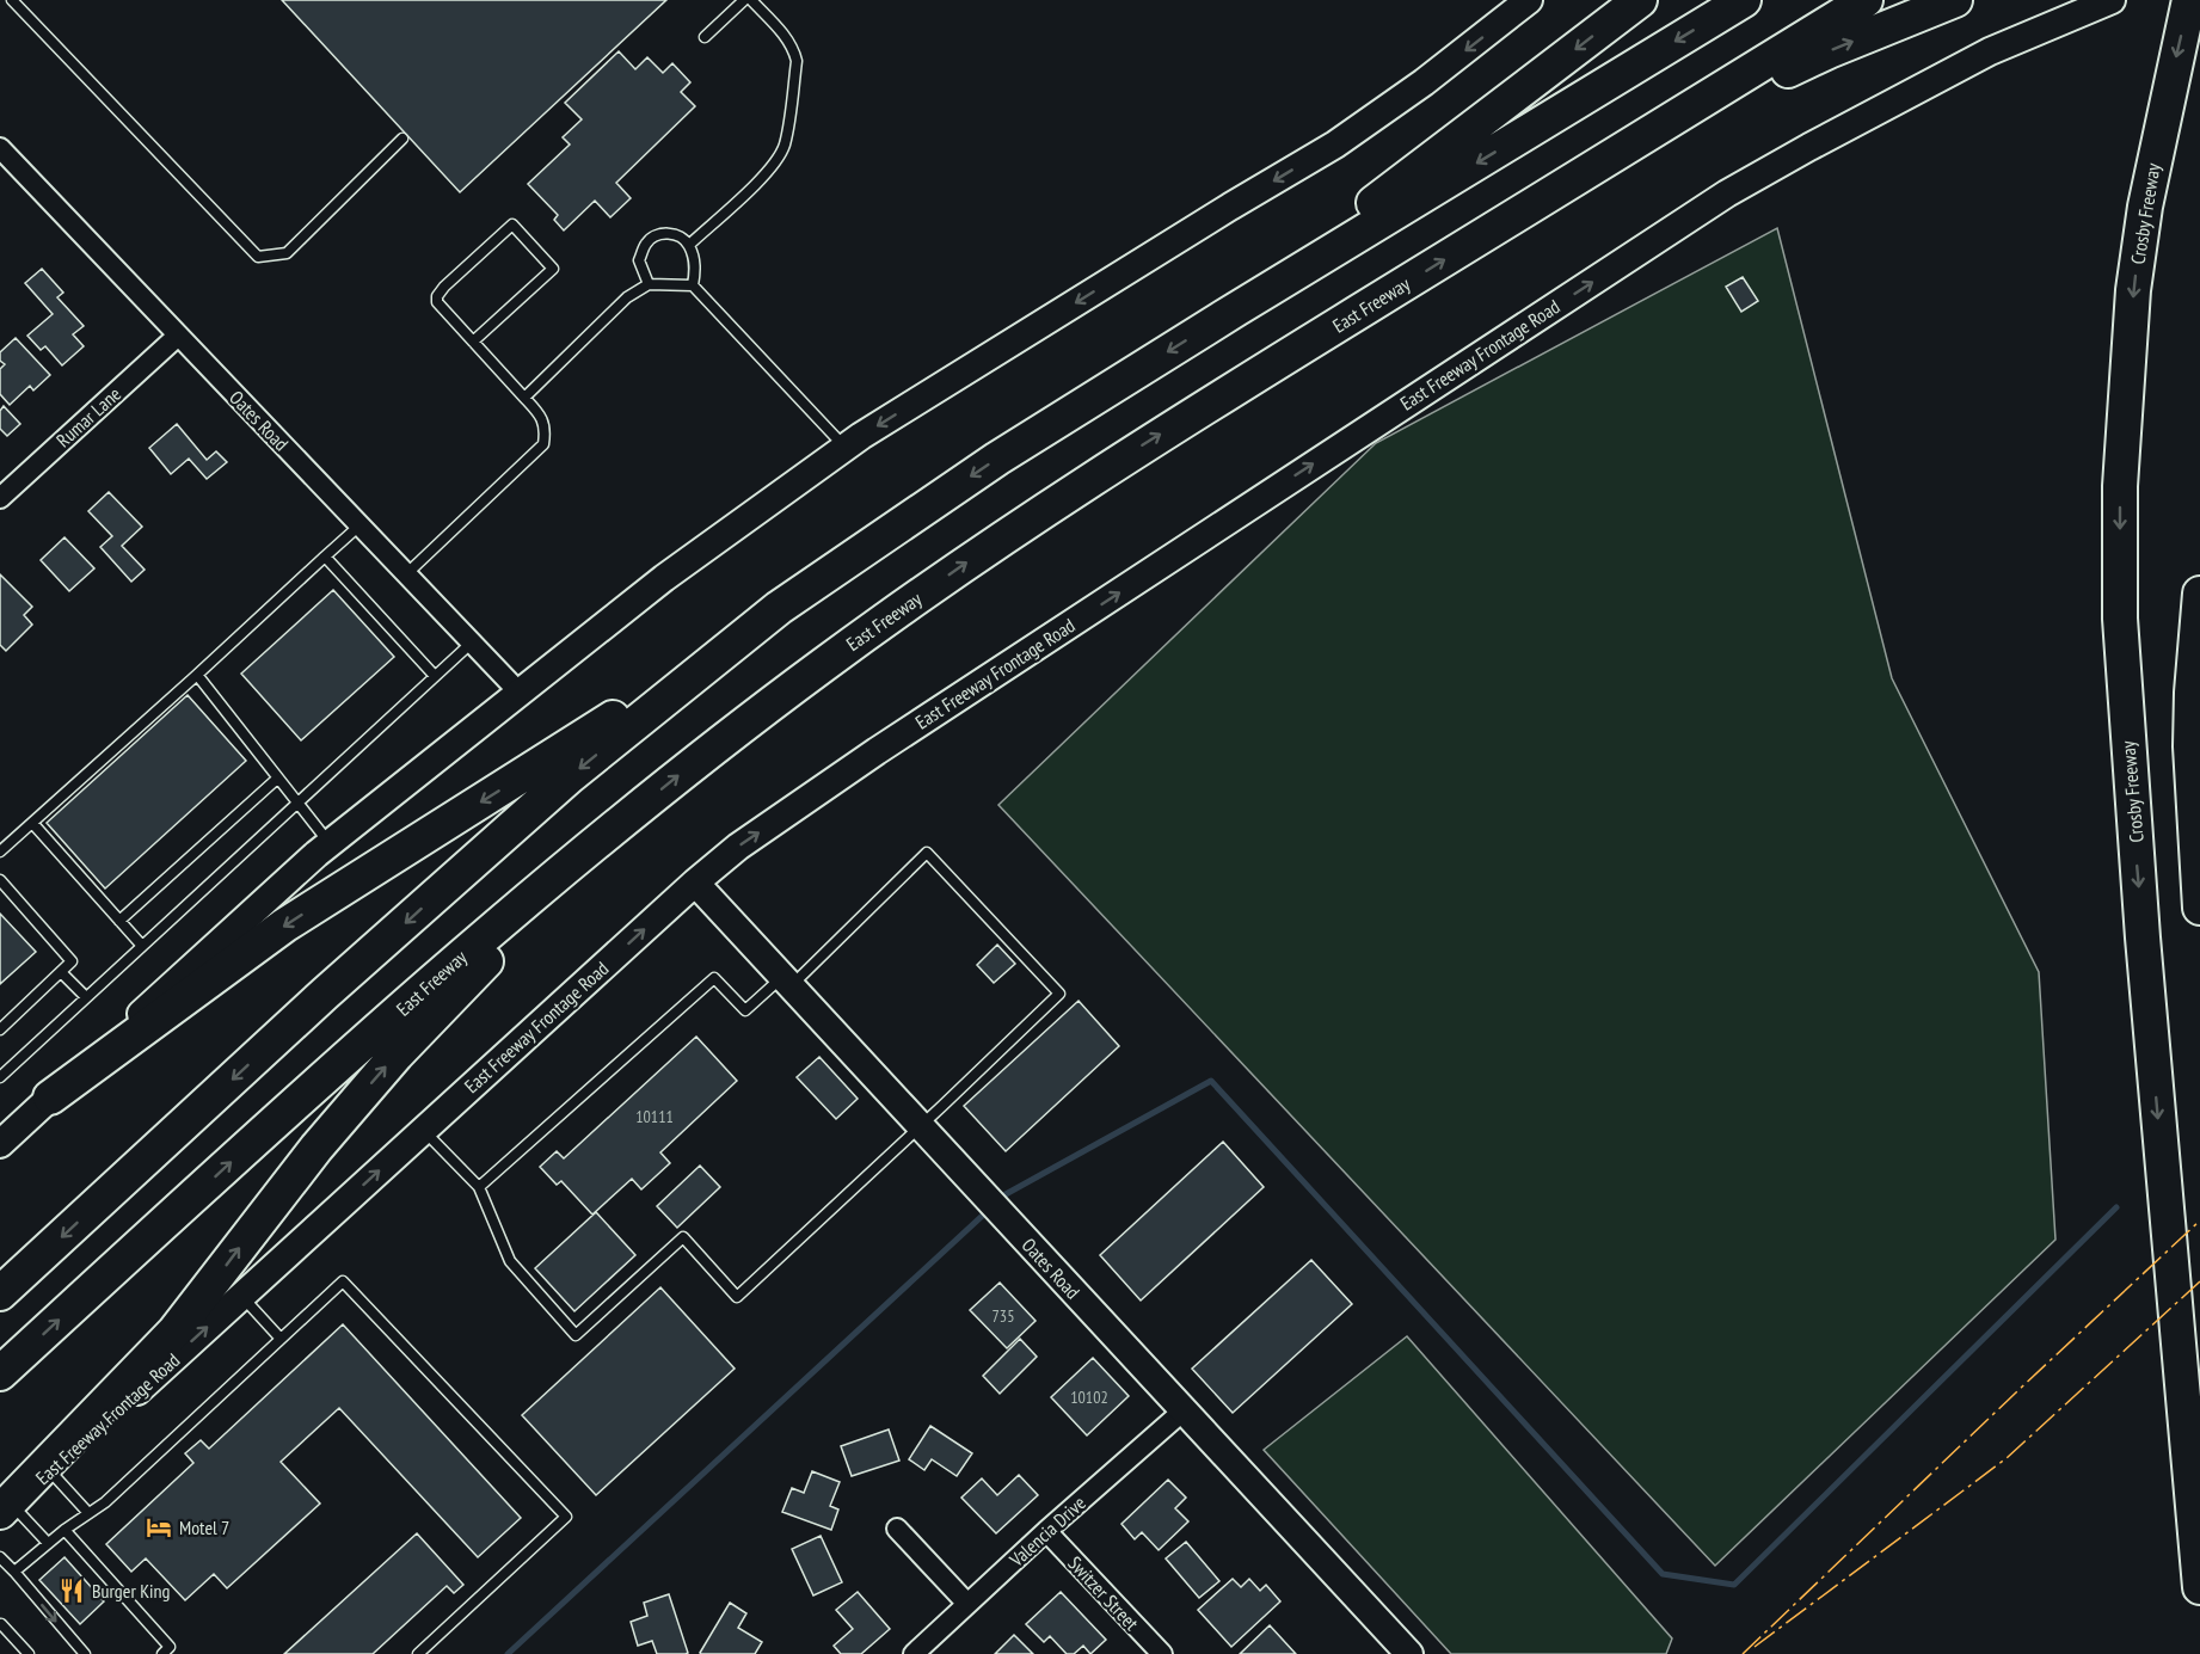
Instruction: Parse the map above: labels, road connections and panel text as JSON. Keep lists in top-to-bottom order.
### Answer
{
  "streets": {
    "highway": ["Crosby Freeway", "East Freeway"],
    "main road": ["East Freeway Frontage Road", "Oates Road"],
    "street": ["Rumar Lane", "Valencia Drive", "Switzer Street"]
  },
  "crossings": [
    ["East Freeway Frontage Road", "Oates Road"],
    ["Rumar Lane", "Oates Road"],
    ["Oates Road", "Valencia Drive"],
    ["Valencia Drive", "Switzer Street"]
  ],
  "one_way": ["Crosby Freeway", "East Freeway Frontage Road"],
  "places": {
    "hotel": ["Motel 7"],
    "restaurant": ["Burger King"]
  },
  "house_numbers": ["10111", "735", "10102"]
}
